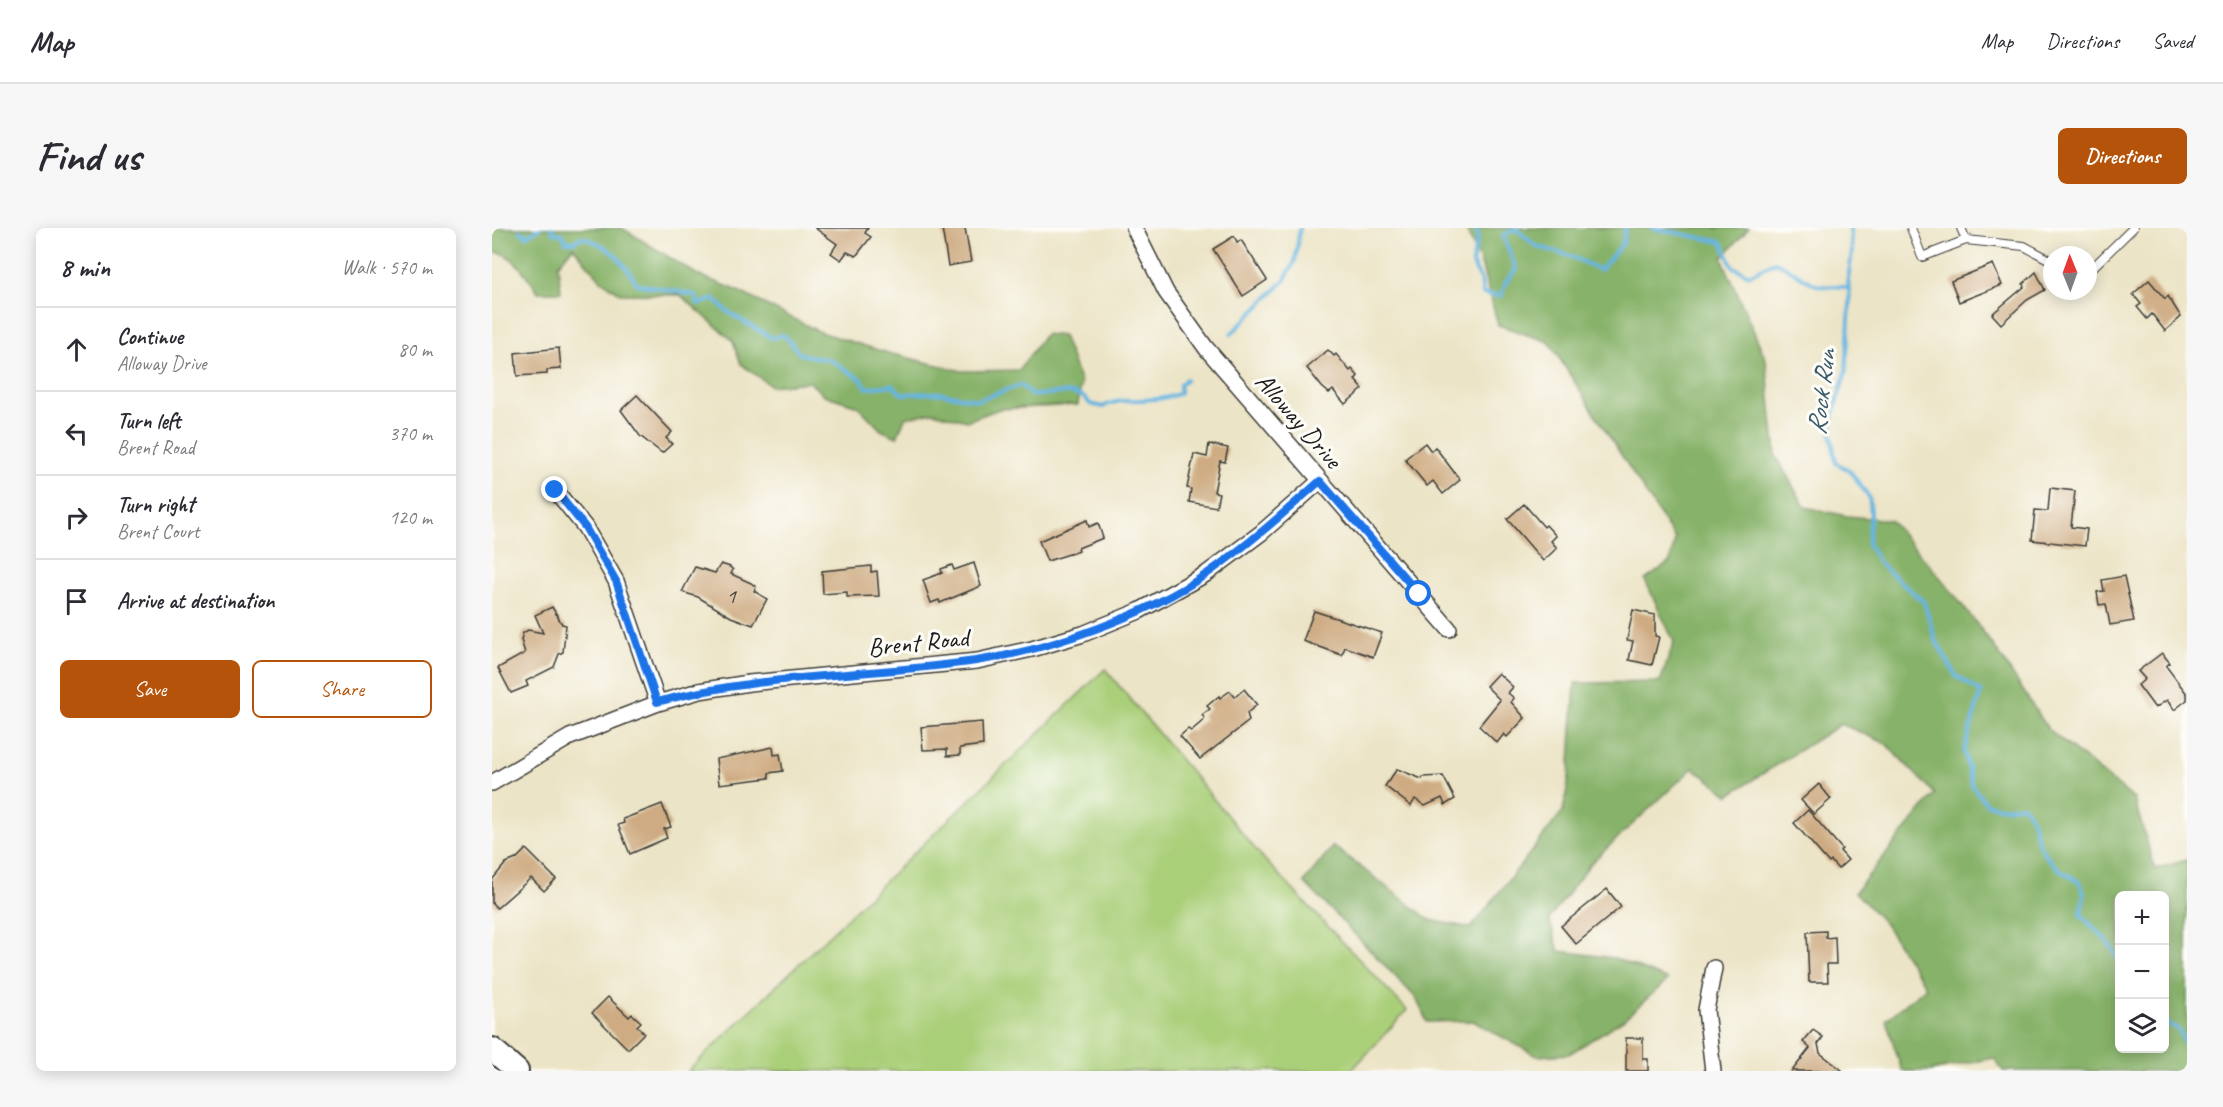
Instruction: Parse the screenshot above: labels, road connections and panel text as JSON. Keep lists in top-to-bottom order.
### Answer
{
  "streets": {
    "street": ["Alloway Drive", "Brent Road"]
  },
  "crossings": [
    ["Alloway Drive", "Brent Road"]
  ],
  "water": ["Rock Run"],
  "house_numbers": ["1"],
  "north": "top",
  "page": {
    "header": "Map",
    "nav": ["Map", "Directions", "Saved"],
    "buttons": [
      "Directions",
      ["Save", "Share"]
    ],
    "title": "Find us",
    "heading": ["8 min", "Walk · 570 m"],
    "list": [
      ["Continue", "Alloway Drive", "80 m"],
      ["Turn left", "Brent Road", "370 m"],
      ["Turn right", "Brent Court", "120 m"],
      "Arrive at destination"
    ],
    "map_buttons": ["+", "−"]
  }
}
